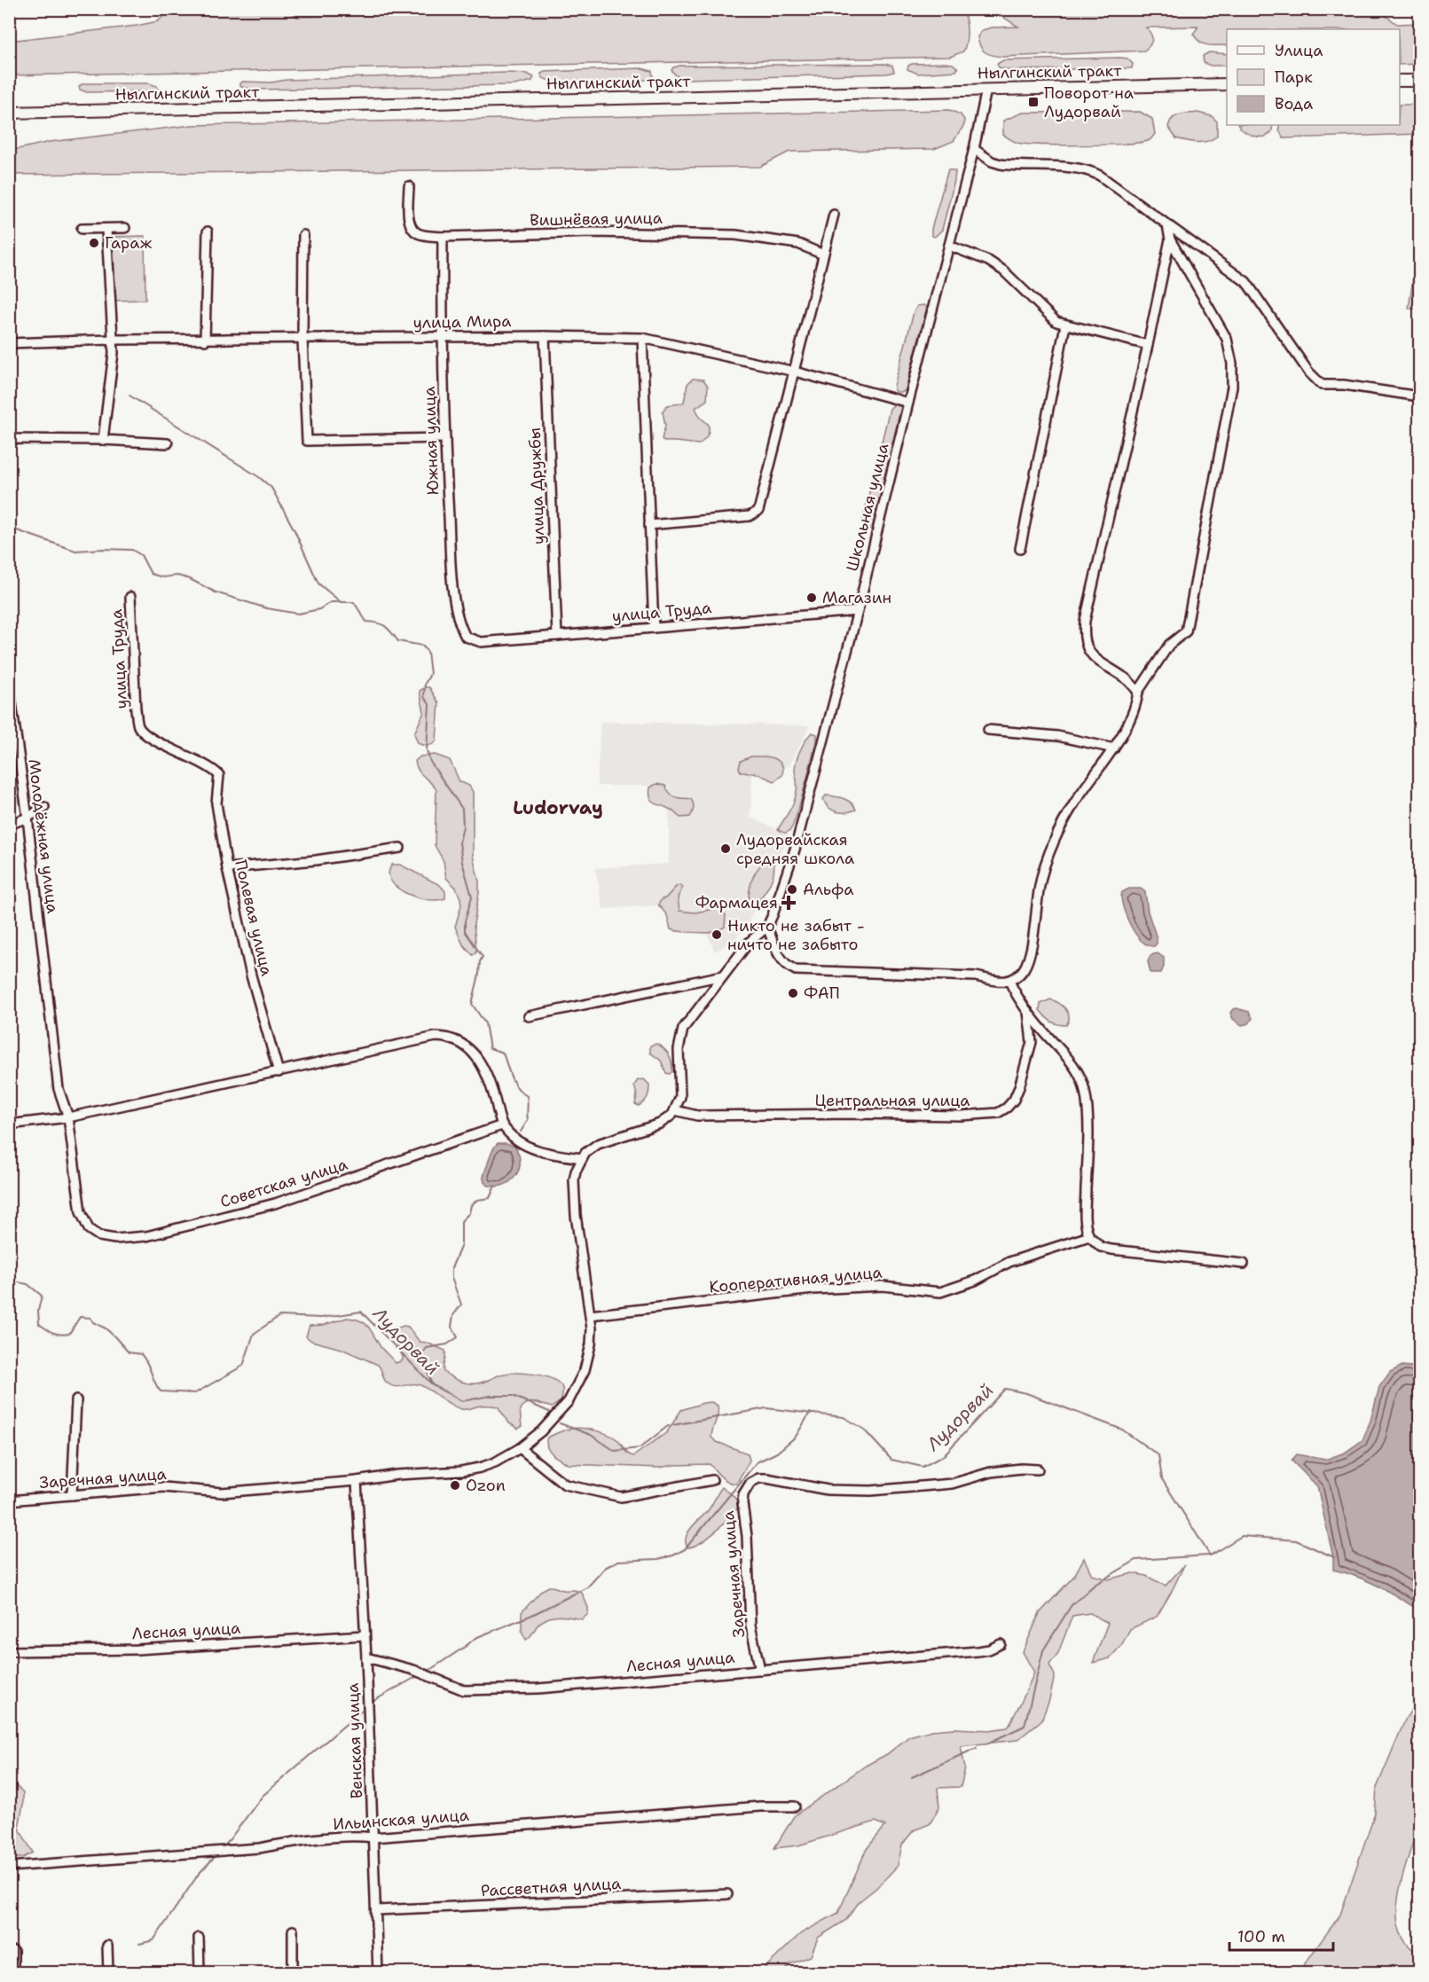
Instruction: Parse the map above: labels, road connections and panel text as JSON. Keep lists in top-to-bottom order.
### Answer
{
  "streets": {
    "main road": ["Нылгинский тракт"],
    "street": [
      "Вишнёвая улица",
      "улица Мира",
      "Южная улица",
      "улица Дружбы",
      "Школьная улица",
      "улица Труда",
      "Молодёжная улица",
      "Полевая улица",
      "Центральная улица",
      "Советская улица",
      "Кооперативная улица",
      "Заречная улица",
      "Лесная улица",
      "Венская улица",
      "Ильинская улица",
      "Рассветная улица"
    ]
  },
  "crossings": [
    ["Нылгинский тракт", "Школьная улица"],
    ["Вишнёвая улица", "Южная улица"],
    ["улица Мира", "Южная улица"],
    ["улица Мира", "улица Дружбы"],
    ["улица Мира", "Школьная улица"],
    ["Южная улица", "улица Труда"],
    ["улица Дружбы", "улица Труда"],
    ["Школьная улица", "улица Труда"],
    ["улица Труда", "Полевая улица"],
    ["Молодёжная улица", "Советская улица"],
    ["Кооперативная улица", "Заречная улица"],
    ["Заречная улица", "Лесная улица"],
    ["Заречная улица", "Венская улица"],
    ["Лесная улица", "Венская улица"],
    ["Венская улица", "Ильинская улица"],
    ["Венская улица", "Рассветная улица"]
  ],
  "districts": ["Ludorvay"],
  "water": ["Лудорвай"],
  "places": {
    "transit": ["Поворот на Лудорвай"],
    "other": [
      "Гараж",
      "Магазин",
      "Лудорвайская средняя школа",
      "Альфа",
      "Никто не забыт - ничто не забыто",
      "ФАП",
      "Ozon"
    ],
    "health": ["Фармацея"]
  },
  "legend": ["Улица", "Парк", "Вода"],
  "scale_bar": "100 m"
}
